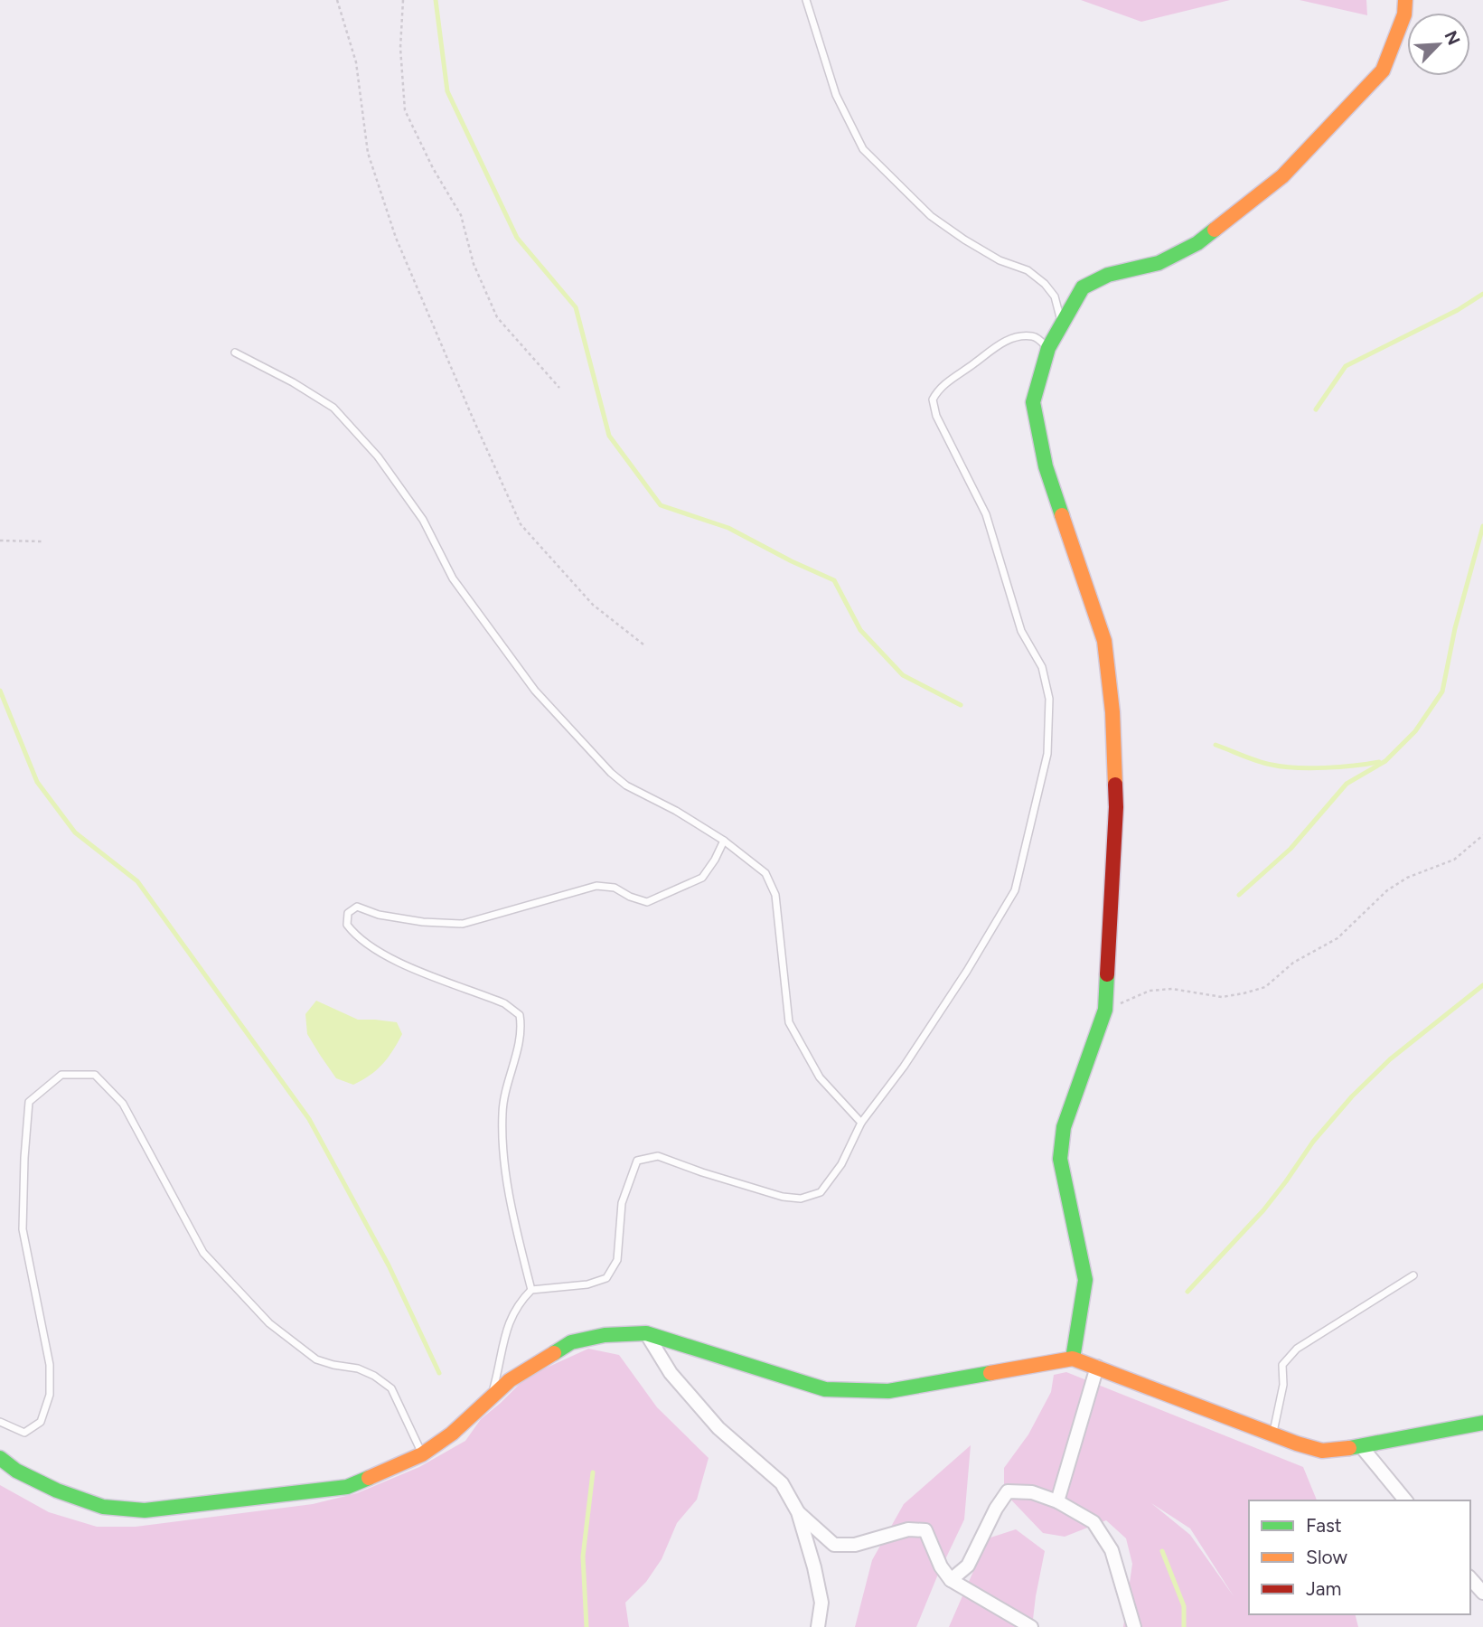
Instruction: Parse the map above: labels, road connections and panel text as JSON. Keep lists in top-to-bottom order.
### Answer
{
  "legend": ["Fast", "Slow", "Jam"],
  "north": "top right"
}
